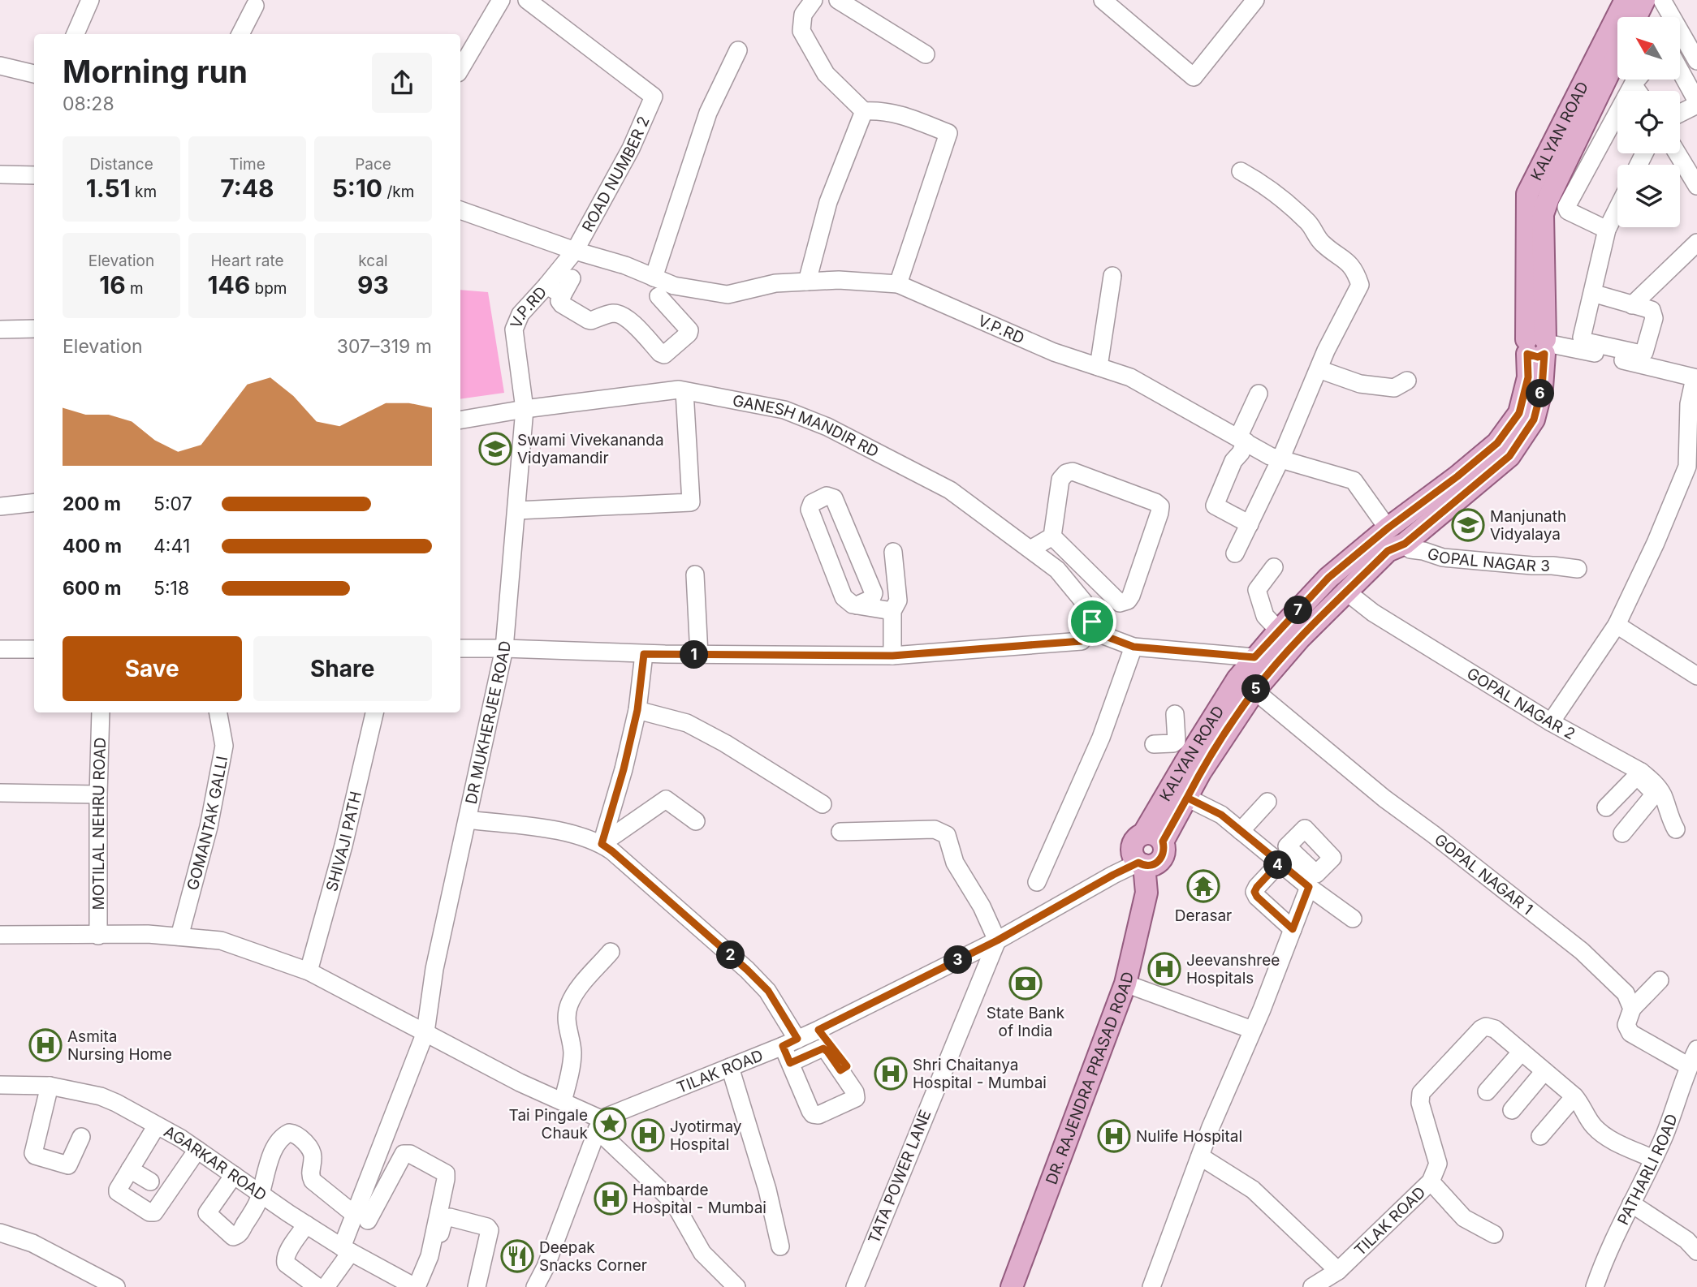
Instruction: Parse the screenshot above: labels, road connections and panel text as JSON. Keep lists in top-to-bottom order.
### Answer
{
  "streets": {
    "main road": ["KALYAN ROAD", "DR. RAJENDRA PRASAD ROAD"],
    "street": [
      "ROAD NUMBER 2",
      "V.P.RD",
      "GANESH MANDIR RD",
      "GOPAL NAGAR 3",
      "GOPAL NAGAR 2",
      "DR MUKHERJEE ROAD",
      "MOTILAL NEHRU ROAD",
      "GOMANTAK GALLI",
      "SHIVAJI PATH",
      "GOPAL NAGAR 1",
      "TILAK ROAD",
      "AGARKAR ROAD",
      "PATHARLI ROAD",
      "TATA POWER LANE"
    ]
  },
  "crossings": [
    ["KALYAN ROAD", "V.P.RD"],
    ["KALYAN ROAD", "GOPAL NAGAR 3"],
    ["KALYAN ROAD", "GOPAL NAGAR 2"],
    ["KALYAN ROAD", "GOPAL NAGAR 1"],
    ["KALYAN ROAD", "TILAK ROAD"],
    ["KALYAN ROAD", "DR. RAJENDRA PRASAD ROAD"],
    ["ROAD NUMBER 2", "V.P.RD"],
    ["V.P.RD", "GANESH MANDIR RD"],
    ["V.P.RD", "DR MUKHERJEE ROAD"],
    ["GANESH MANDIR RD", "DR MUKHERJEE ROAD"],
    ["TILAK ROAD", "DR. RAJENDRA PRASAD ROAD"],
    ["TILAK ROAD", "TATA POWER LANE"]
  ],
  "places": {
    "school or university": ["Swami Vivekananda Vidyamandir", "Manjunath Vidyalaya"],
    "temple": ["Derasar"],
    "hospital": [
      "Jeevanshree Hospitals",
      "Asmita Nursing Home",
      "Shri Chaitanya Hospital - Mumbai",
      "Jyotirmay Hospital",
      "Nulife Hospital",
      "Hambarde Hospital - Mumbai"
    ],
    "bank": ["State Bank of India"],
    "place": ["Tai Pingale Chauk"],
    "restaurant": ["Deepak Snacks Corner"]
  },
  "north": "top left",
  "page": {
    "heading": ["Morning run", "08:28"],
    "stats": [
      ["Distance", "1.51 km"],
      ["Time", "7:48"],
      ["Pace", "5:10 /km"],
      ["Elevation", "16 m"],
      ["Heart rate", "146 bpm"],
      ["kcal", "93"]
    ],
    "chart": ["Elevation", "307–319 m"],
    "pins": [
      "6",
      "7",
      "1",
      "5",
      "4",
      "2",
      "3"
    ],
    "list": [
      {
        "name": "200 m",
        "note": "5:07"
      },
      {
        "name": "400 m",
        "note": "4:41"
      },
      {
        "name": "600 m",
        "note": "5:18"
      }
    ],
    "buttons": ["Save", "Share"]
  }
}
